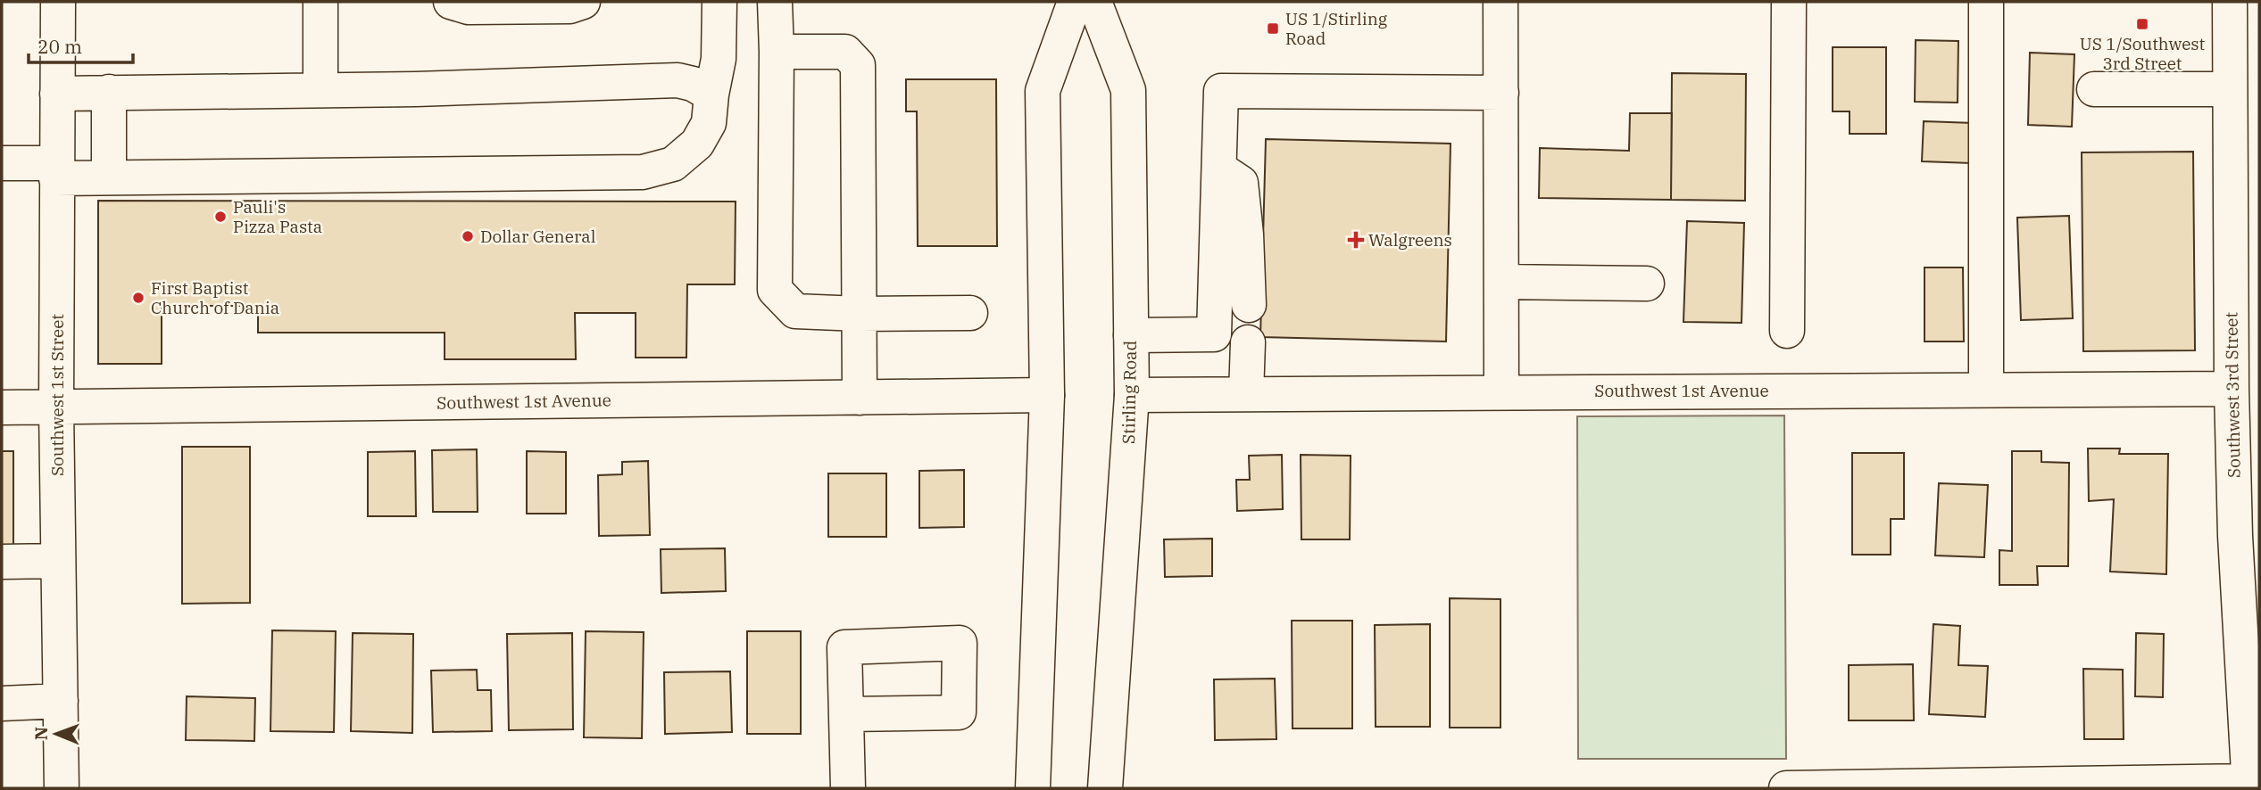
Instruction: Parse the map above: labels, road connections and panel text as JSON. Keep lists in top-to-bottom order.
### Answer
{
  "streets": {
    "street": [
      "Southwest 1st Avenue",
      "Stirling Road",
      "Southwest 1st Street",
      "Southwest 3rd Street"
    ]
  },
  "crossings": [
    ["Southwest 1st Avenue", "Stirling Road"],
    ["Southwest 1st Avenue", "Southwest 1st Street"],
    ["Southwest 1st Avenue", "Southwest 3rd Street"]
  ],
  "places": {
    "transit": ["US 1/Southwest 3rd Street", "US 1/Stirling Road"],
    "other": ["Pauli's Pizza Pasta", "Dollar General", "First Baptist Church of Dania"],
    "health": ["Walgreens"]
  },
  "scale_bar": "20 m",
  "north": "left"
}
